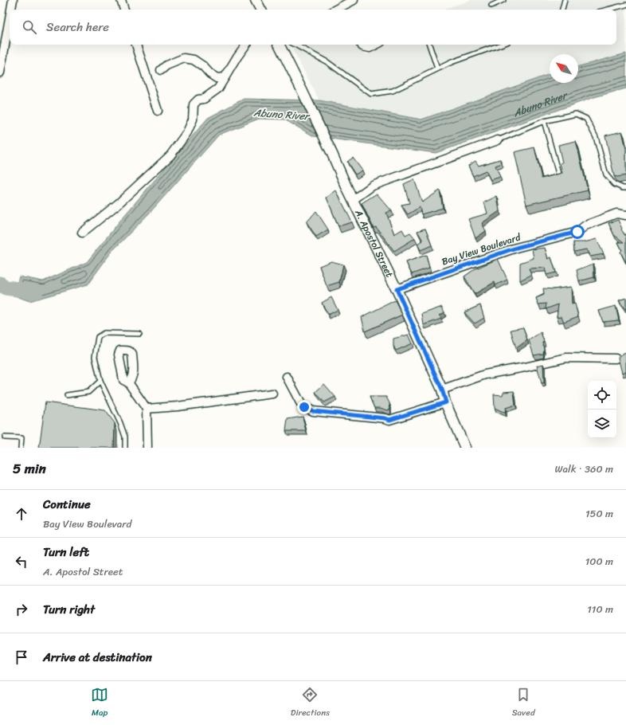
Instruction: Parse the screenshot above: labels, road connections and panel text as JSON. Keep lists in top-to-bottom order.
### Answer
{
  "streets": {
    "street": ["A. Apostol Street", "Bay View Boulevard"]
  },
  "crossings": [
    ["A. Apostol Street", "Bay View Boulevard"]
  ],
  "water": ["Abuno River"],
  "north": "top left",
  "page": {
    "search": "Search here",
    "heading": ["5 min", "Walk · 360 m"],
    "list": [
      ["Continue", "Bay View Boulevard", "150 m"],
      ["Turn left", "A. Apostol Street", "100 m"],
      ["Turn right", "110 m"],
      "Arrive at destination"
    ],
    "nav": ["Map", "Directions", "Saved"]
  }
}
